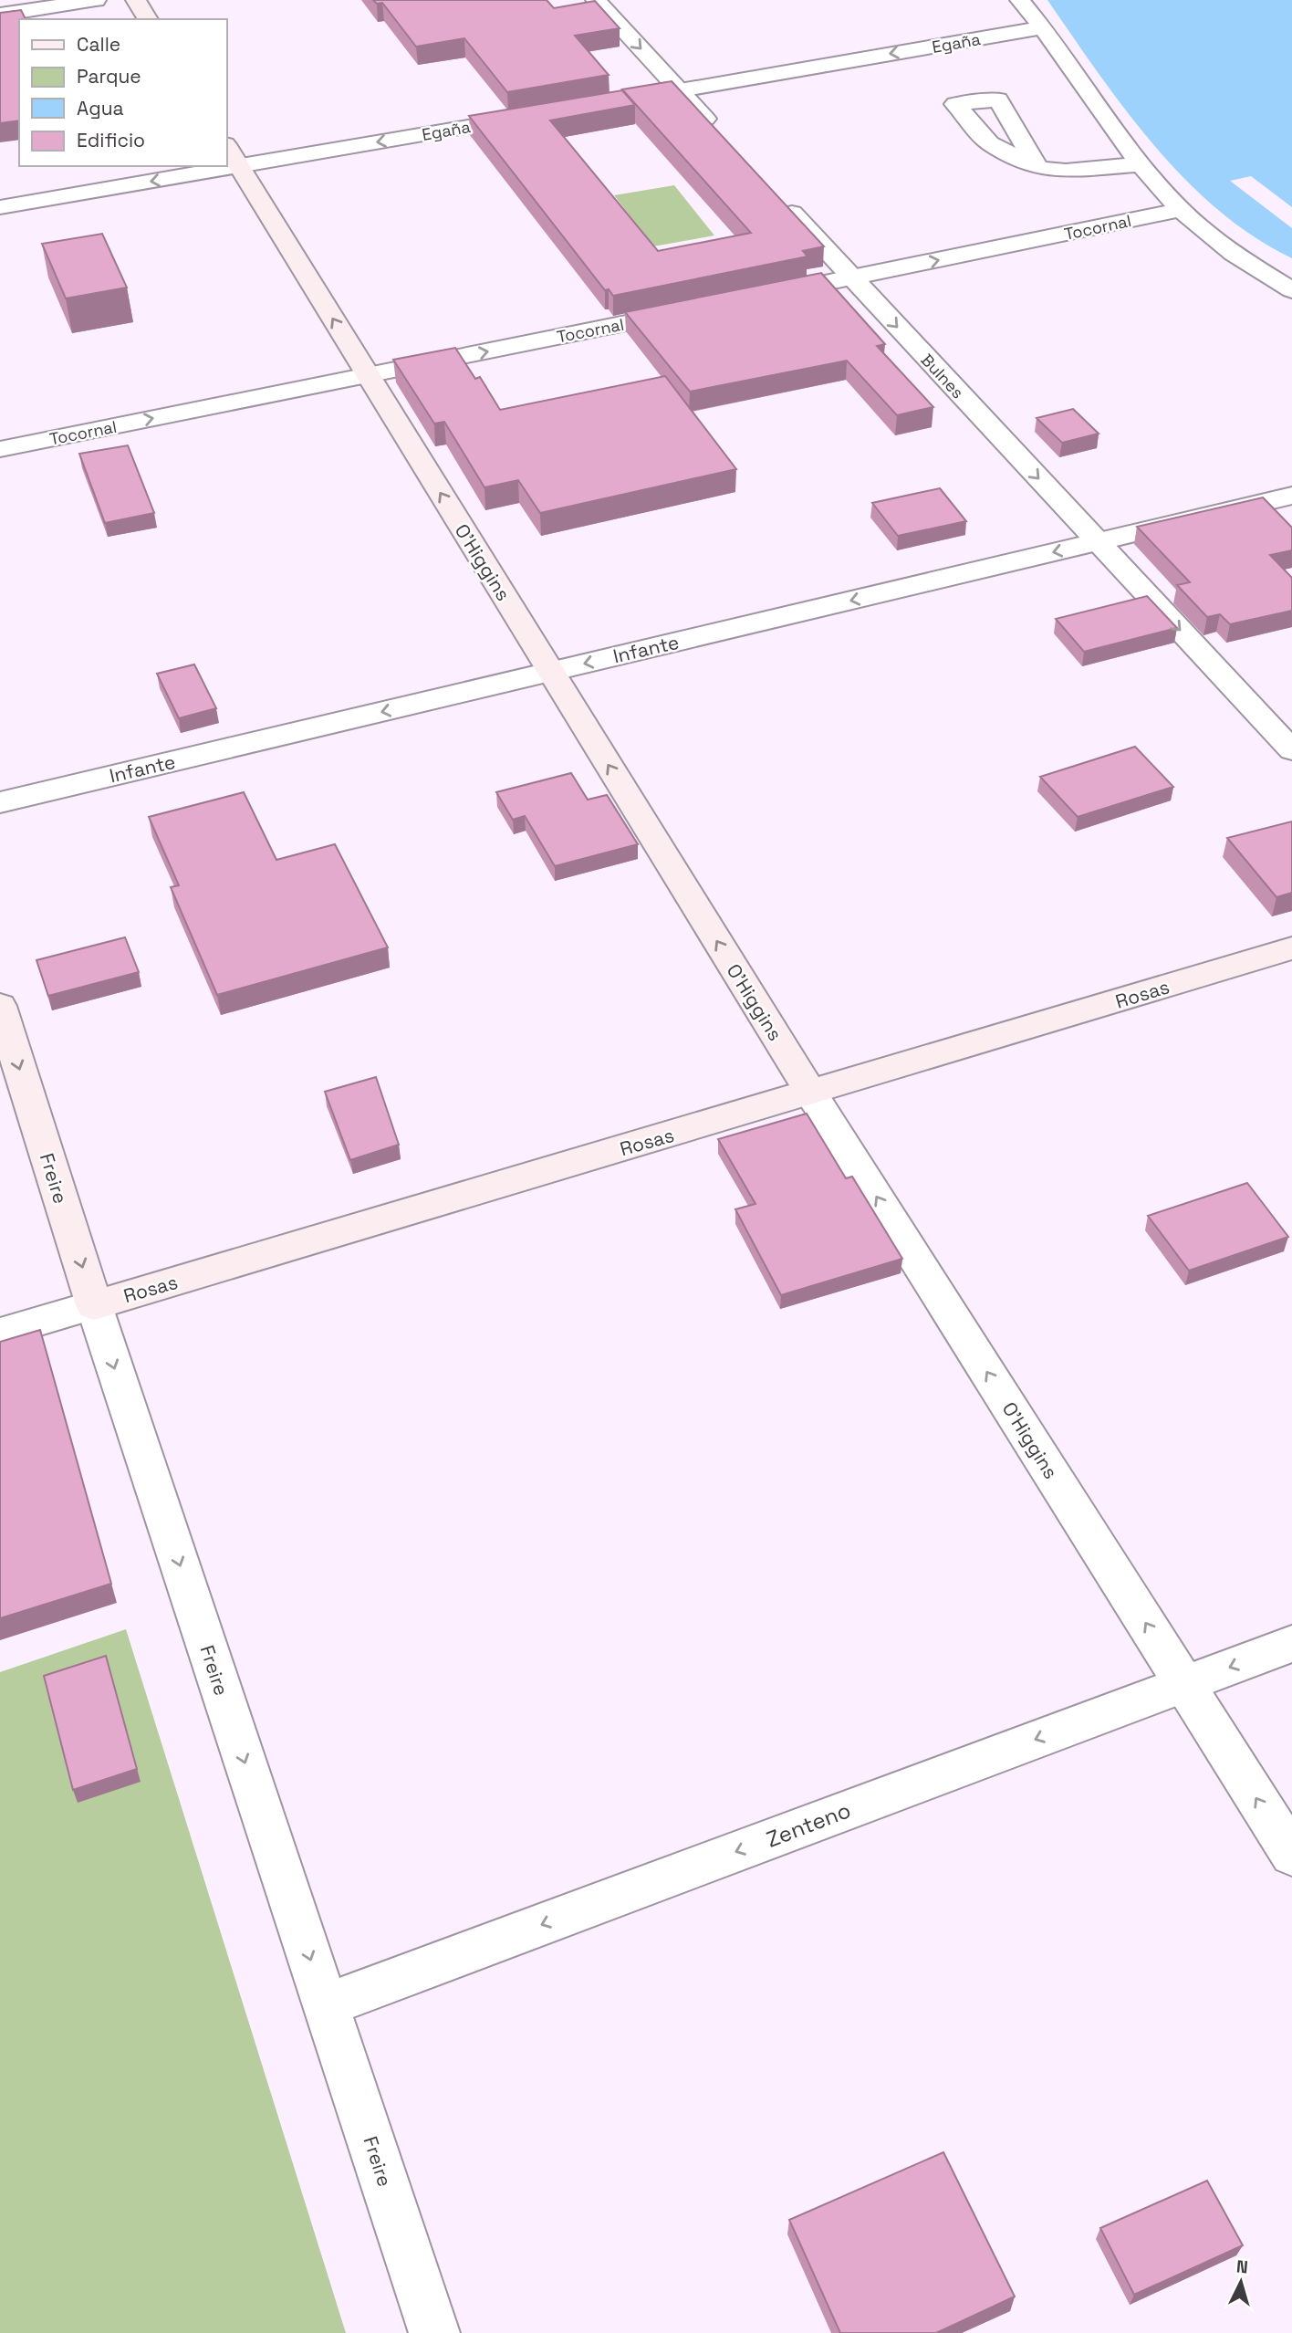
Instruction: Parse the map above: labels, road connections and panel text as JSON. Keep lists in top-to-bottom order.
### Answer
{
  "streets": {
    "main road": ["O'Higgins", "Rosas", "Freire"],
    "street": [
      "Egaña",
      "Tocornal",
      "Bulnes",
      "Infante",
      "Zenteno"
    ]
  },
  "crossings": [
    ["Egaña", "O'Higgins"],
    ["Tocornal", "Bulnes"],
    ["Tocornal", "O'Higgins"],
    ["Bulnes", "Infante"],
    ["O'Higgins", "Infante"],
    ["O'Higgins", "Rosas"],
    ["O'Higgins", "Zenteno"],
    ["Rosas", "Freire"],
    ["Freire", "Zenteno"]
  ],
  "one_way": [
    "Egaña",
    "Tocornal",
    "O'Higgins",
    "Infante",
    "Freire",
    "Zenteno"
  ],
  "legend": [
    "Calle",
    "Parque",
    "Agua",
    "Edificio"
  ],
  "north": "top"
}
